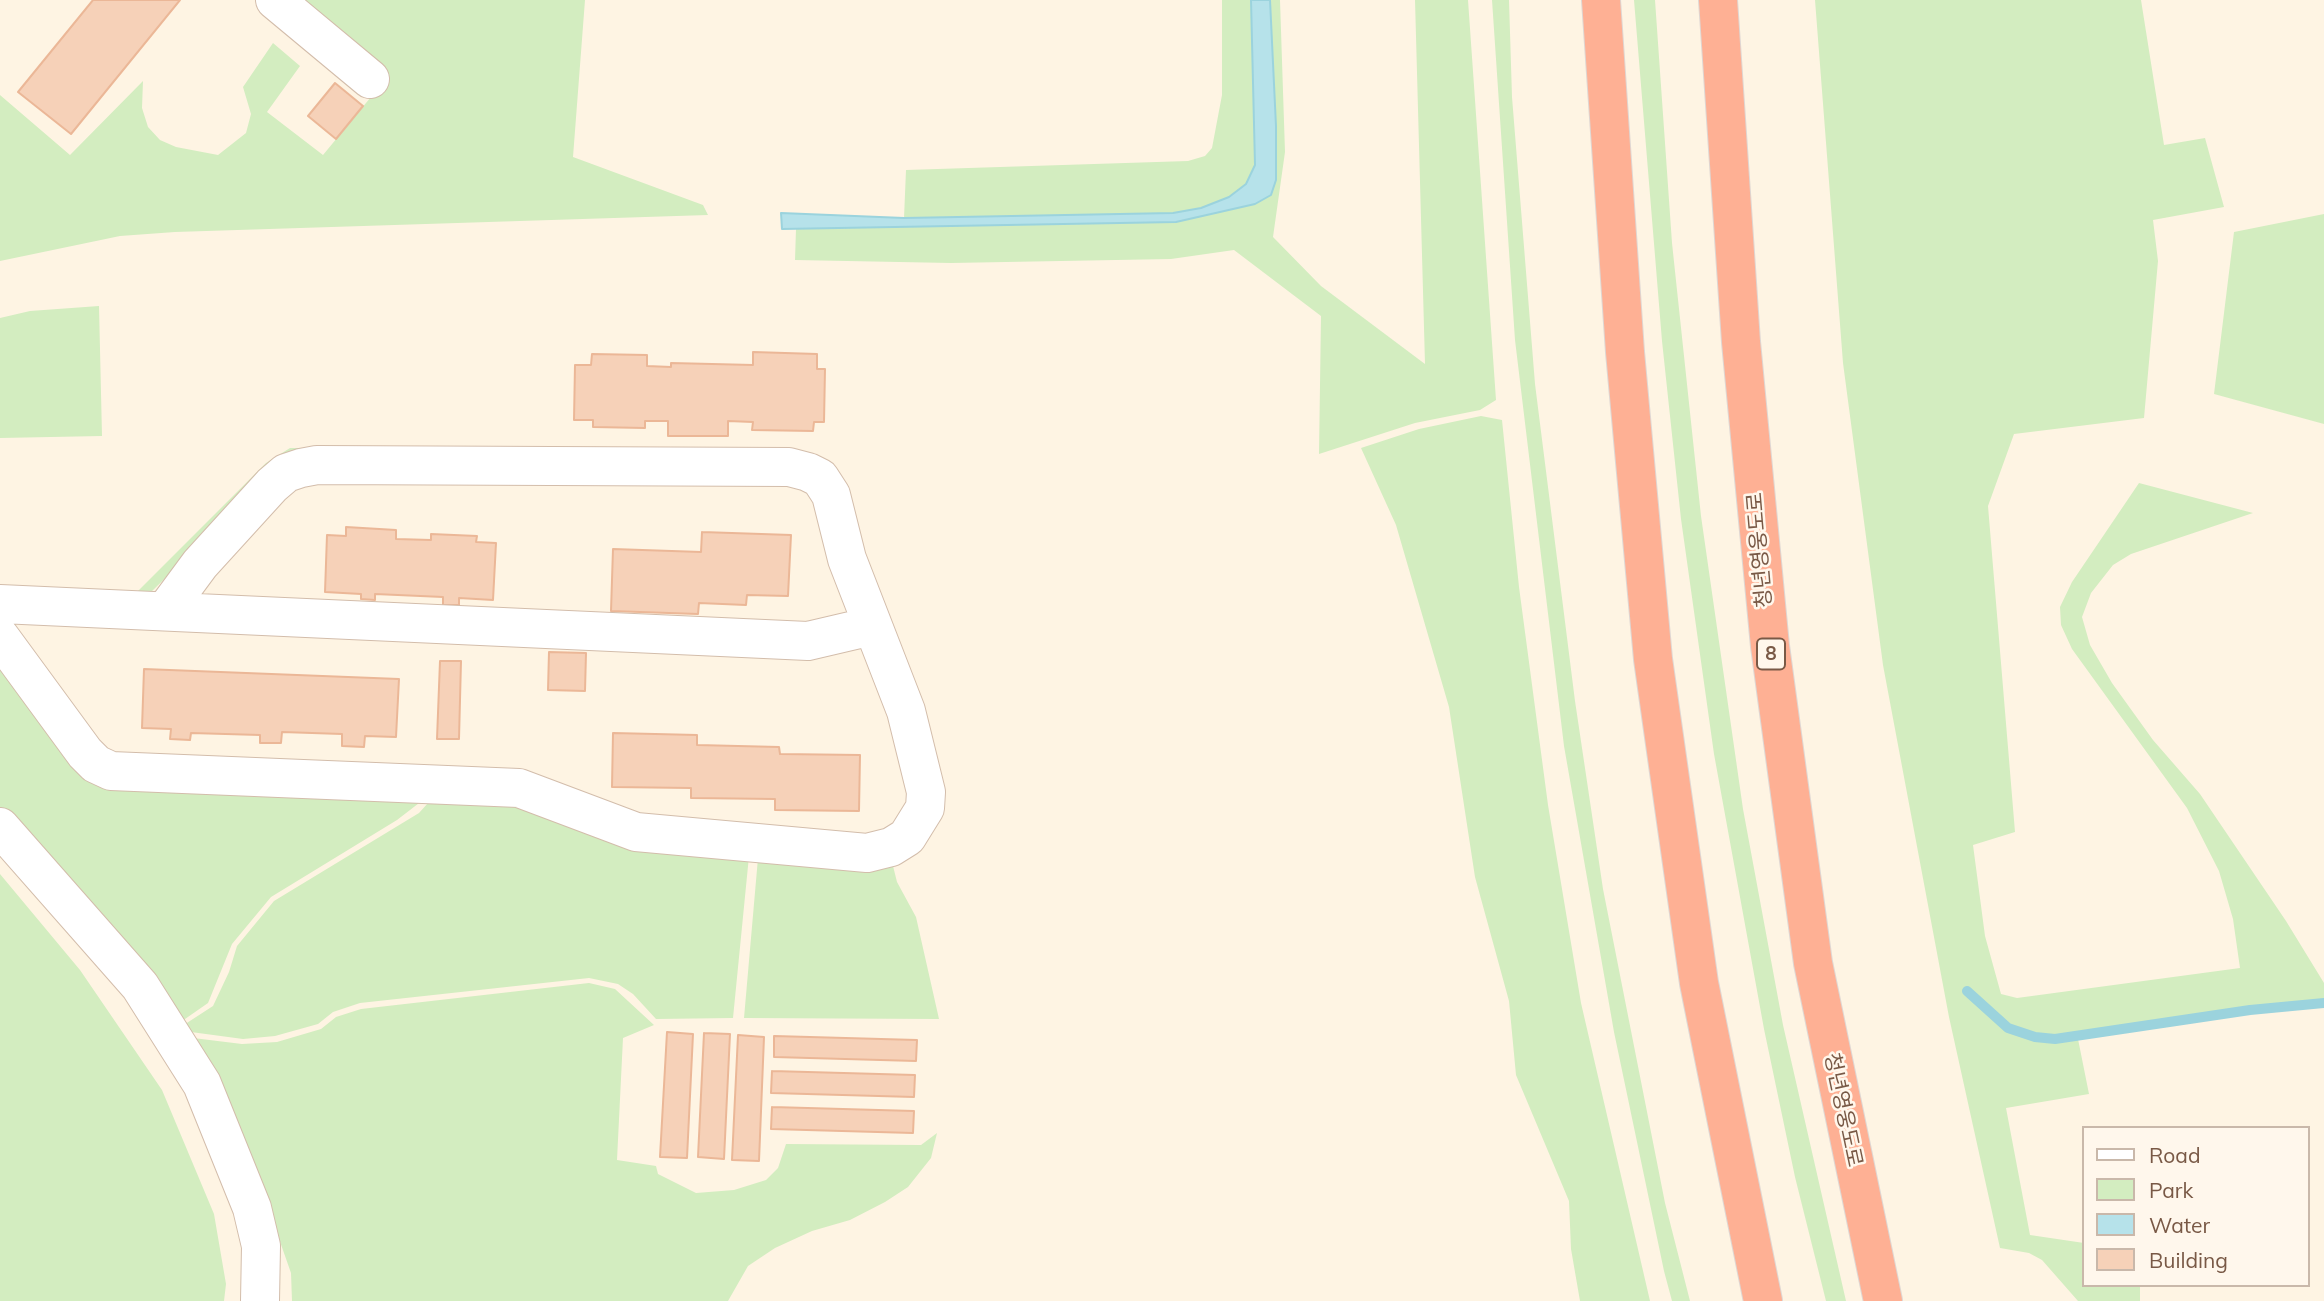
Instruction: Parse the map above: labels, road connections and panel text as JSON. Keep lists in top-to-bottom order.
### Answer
{
  "streets": {
    "highway": ["청년영웅도로", "8"]
  },
  "legend": [
    "Road",
    "Park",
    "Water",
    "Building"
  ]
}
